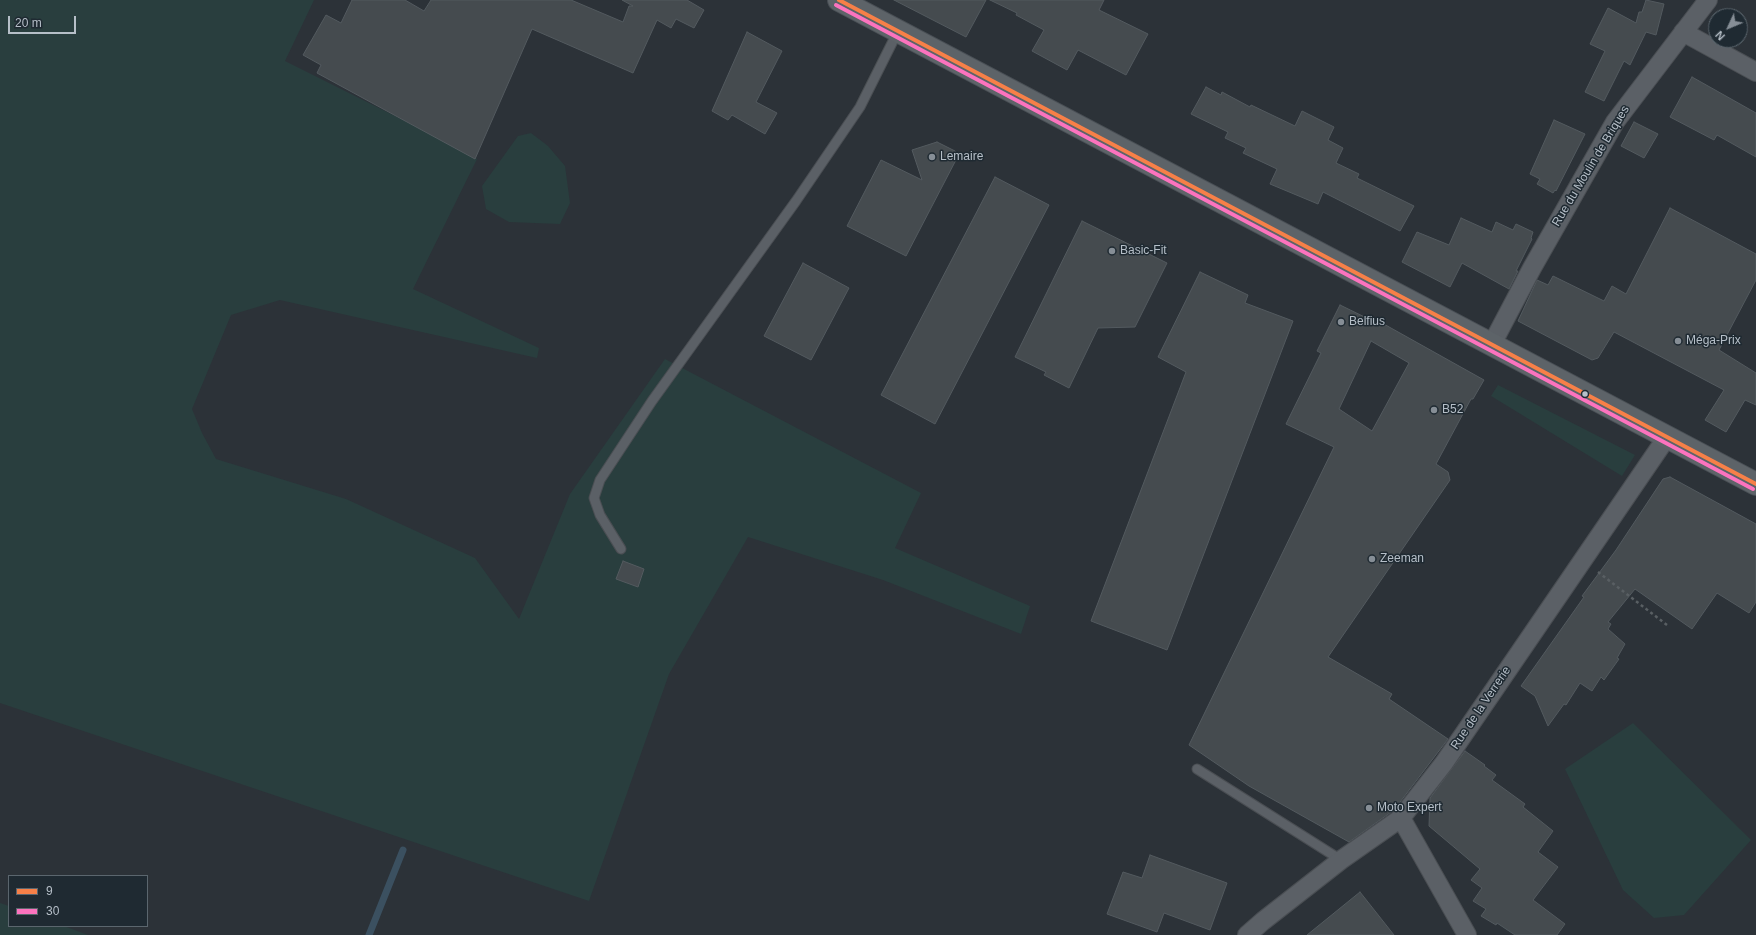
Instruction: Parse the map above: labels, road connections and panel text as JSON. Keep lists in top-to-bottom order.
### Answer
{
  "streets": {
    "street": ["Rue du Moulin de Briques", "Rue de la Verrerie"]
  },
  "places": [
    "Lemaire",
    "Basic-Fit",
    "Belfius",
    "Méga-Prix",
    "B52",
    "Zeeman",
    "Moto Expert"
  ],
  "lines": ["transit line 9", "transit line 30"],
  "legend": ["9", "30"],
  "scale_bar": "20 m",
  "north": "bottom left"
}
